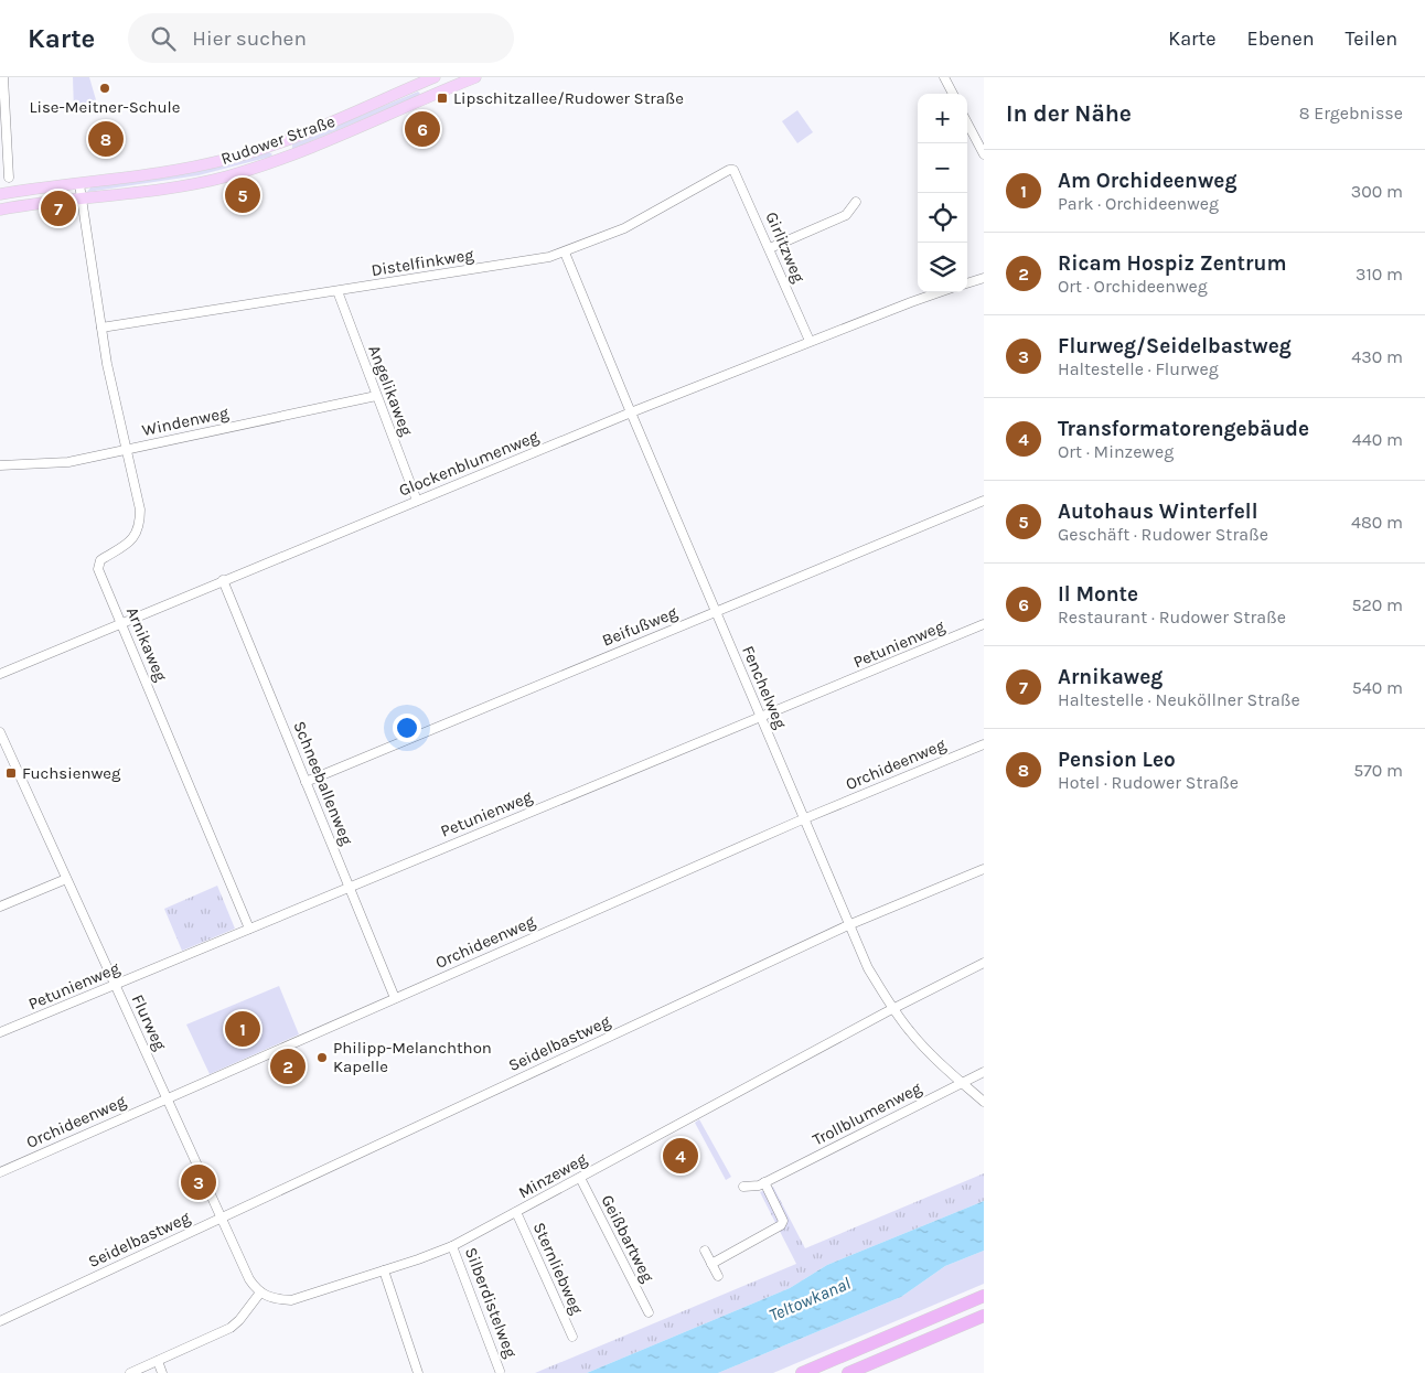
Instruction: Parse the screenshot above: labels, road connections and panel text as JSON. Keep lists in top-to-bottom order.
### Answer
{
  "streets": {
    "main road": ["Rudower Straße"],
    "street": [
      "Girlitzweg",
      "Distelfinkweg",
      "Angelikaweg",
      "Windenweg",
      "Glockenblumenweg",
      "Beifußweg",
      "Arnikaweg",
      "Petunienweg",
      "Fenchelweg",
      "Orchideenweg",
      "Schneeballenweg",
      "Flurweg",
      "Seidelbastweg",
      "Trollblumenweg",
      "Minzeweg",
      "Geißbartweg",
      "Sternliebweg",
      "Silberdistelweg"
    ]
  },
  "crossings": [
    ["Rudower Straße", "Arnikaweg"],
    ["Girlitzweg", "Distelfinkweg"],
    ["Girlitzweg", "Glockenblumenweg"],
    ["Distelfinkweg", "Angelikaweg"],
    ["Distelfinkweg", "Arnikaweg"],
    ["Distelfinkweg", "Fenchelweg"],
    ["Angelikaweg", "Windenweg"],
    ["Angelikaweg", "Glockenblumenweg"],
    ["Windenweg", "Arnikaweg"],
    ["Glockenblumenweg", "Arnikaweg"],
    ["Glockenblumenweg", "Fenchelweg"],
    ["Glockenblumenweg", "Schneeballenweg"],
    ["Beifußweg", "Fenchelweg"],
    ["Beifußweg", "Schneeballenweg"],
    ["Arnikaweg", "Petunienweg"],
    ["Petunienweg", "Fenchelweg"],
    ["Petunienweg", "Schneeballenweg"],
    ["Petunienweg", "Flurweg"],
    ["Fenchelweg", "Orchideenweg"],
    ["Fenchelweg", "Seidelbastweg"],
    ["Fenchelweg", "Trollblumenweg"],
    ["Fenchelweg", "Minzeweg"],
    ["Orchideenweg", "Schneeballenweg"],
    ["Orchideenweg", "Flurweg"],
    ["Flurweg", "Seidelbastweg"],
    ["Flurweg", "Minzeweg"],
    ["Minzeweg", "Geißbartweg"],
    ["Minzeweg", "Sternliebweg"],
    ["Minzeweg", "Silberdistelweg"]
  ],
  "water": ["Teltowkanal"],
  "places": {
    "other": ["Lise-Meitner-Schule", "Philipp-Melanchthon Kapelle"],
    "transit": ["Lipschitzallee/Rudower Straße", "Fuchsienweg"]
  },
  "page": {
    "header": "Karte",
    "search": "Hier suchen",
    "nav": ["Karte", "Ebenen", "Teilen"],
    "heading": ["In der Nähe", "8 Ergebnisse"],
    "map_buttons": ["+", "−"],
    "pins": [
      "6",
      "8",
      "5",
      "7",
      "1",
      "2",
      "4",
      "3"
    ],
    "list": [
      {
        "mark": "1",
        "name": "Am Orchideenweg",
        "note": "Park · Orchideenweg",
        "value": "300 m"
      },
      {
        "mark": "2",
        "name": "Ricam Hospiz Zentrum",
        "note": "Ort · Orchideenweg",
        "value": "310 m"
      },
      {
        "mark": "3",
        "name": "Flurweg/Seidelbastweg",
        "note": "Haltestelle · Flurweg",
        "value": "430 m"
      },
      {
        "mark": "4",
        "name": "Transformatorengebäude",
        "note": "Ort · Minzeweg",
        "value": "440 m"
      },
      {
        "mark": "5",
        "name": "Autohaus Winterfell",
        "note": "Geschäft · Rudower Straße",
        "value": "480 m"
      },
      {
        "mark": "6",
        "name": "Il Monte",
        "note": "Restaurant · Rudower Straße",
        "value": "520 m"
      },
      {
        "mark": "7",
        "name": "Arnikaweg",
        "note": "Haltestelle · Neuköllner Straße",
        "value": "540 m"
      },
      {
        "mark": "8",
        "name": "Pension Leo",
        "note": "Hotel · Rudower Straße",
        "value": "570 m"
      }
    ]
  }
}
